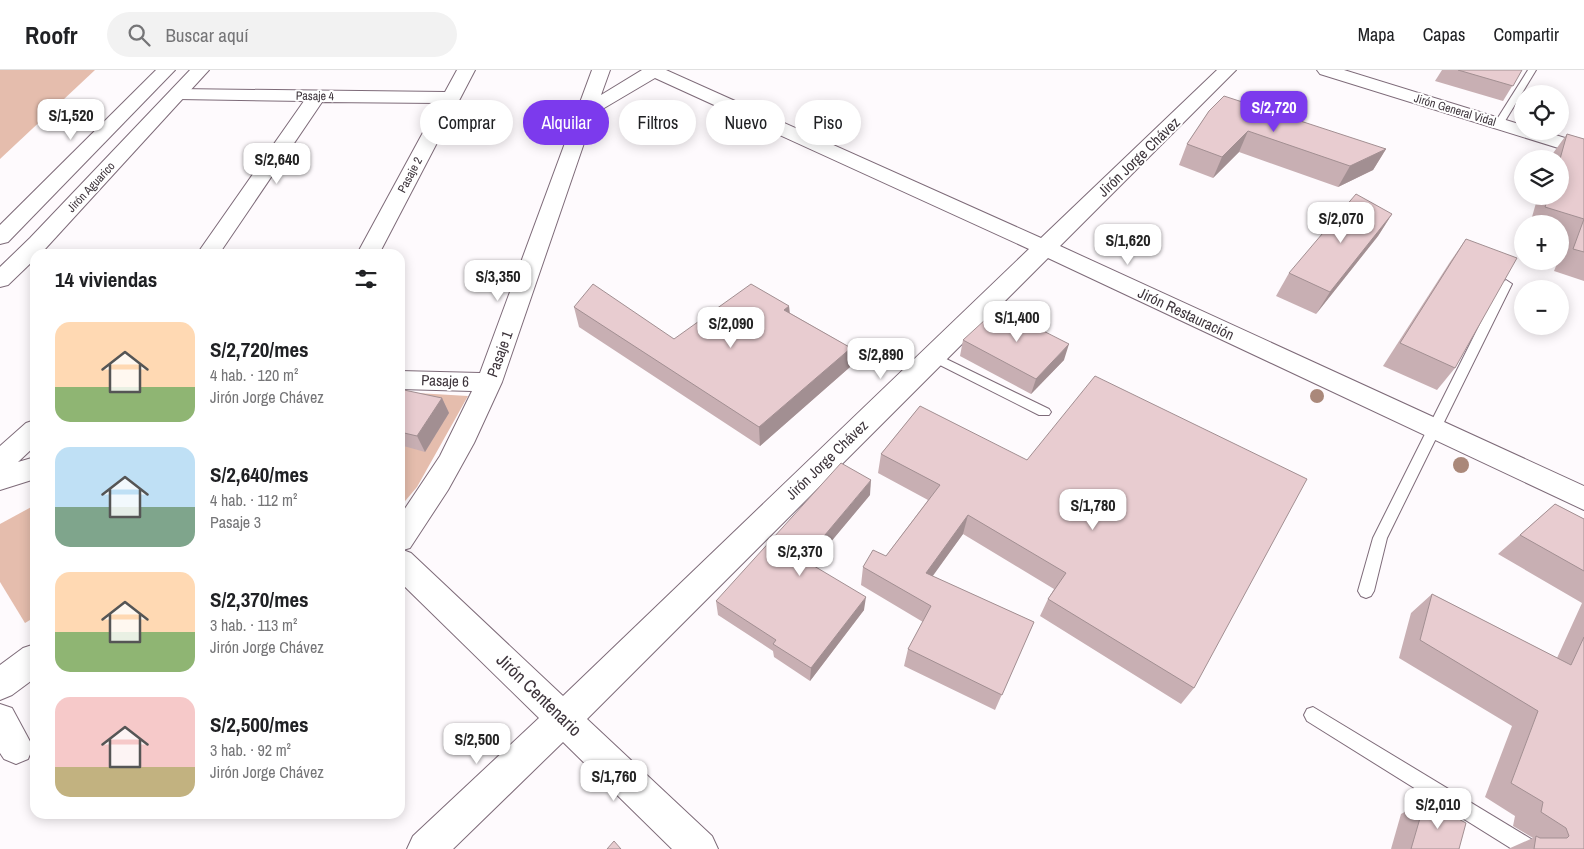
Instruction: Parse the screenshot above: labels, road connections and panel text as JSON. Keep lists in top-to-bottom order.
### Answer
{
  "streets": {
    "street": [
      "Pasaje 4",
      "Jirón General Vidal",
      "Jirón Jorge Chávez",
      "Pasaje 2",
      "Jirón Aguarico",
      "Jirón Restauración",
      "Pasaje 1",
      "Pasaje 6",
      "Jirón Centenario"
    ]
  },
  "crossings": [
    ["Pasaje 4", "Pasaje 2"],
    ["Pasaje 4", "Jirón Aguarico"],
    ["Jirón Jorge Chávez", "Jirón Restauración"],
    ["Jirón Jorge Chávez", "Jirón Centenario"],
    ["Pasaje 1", "Pasaje 6"]
  ],
  "page": {
    "header": "Roofr",
    "search": "Buscar aquí",
    "nav": ["Mapa", "Capas", "Compartir"],
    "map_buttons": ["+", "−"],
    "price": [
      "S/2,720",
      "S/1,520",
      "S/2,640",
      "S/2,070",
      "S/1,620",
      "S/3,350",
      "S/1,400",
      "S/2,090",
      "S/2,890",
      "S/1,780",
      "S/2,370",
      "S/2,500",
      "S/1,760",
      "S/2,010"
    ],
    "chip": [
      "Comprar",
      "Alquilar",
      "Filtros",
      "Nuevo",
      "Piso"
    ],
    "heading": "14 viviendas",
    "list": [
      {
        "name": "S/2,720/mes",
        "note": "4 hab. · 120 m² · Jirón Jorge Chávez"
      },
      {
        "name": "S/2,640/mes",
        "note": "4 hab. · 112 m² · Pasaje 3"
      },
      {
        "name": "S/2,370/mes",
        "note": "3 hab. · 113 m² · Jirón Jorge Chávez"
      },
      {
        "name": "S/2,500/mes",
        "note": "3 hab. · 92 m² · Jirón Jorge Chávez"
      }
    ]
  }
}
